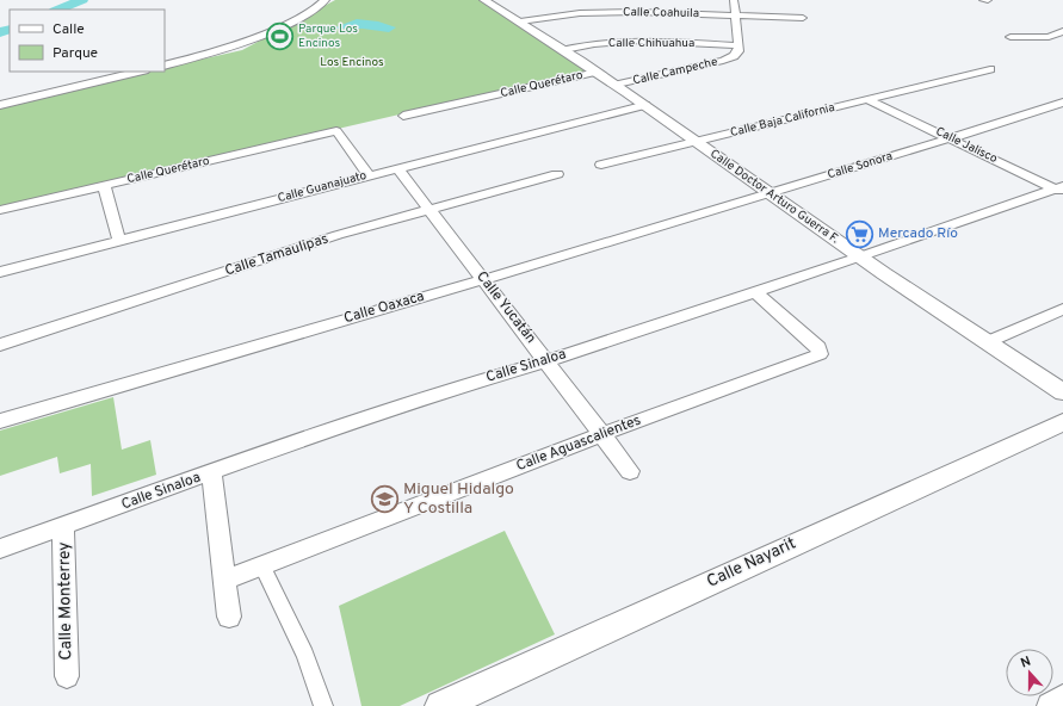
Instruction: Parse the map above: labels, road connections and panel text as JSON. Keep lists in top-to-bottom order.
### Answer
{
  "streets": {
    "street": [
      "Calle Coahuila",
      "Calle Chihuahua",
      "Calle Campeche",
      "Calle Querétaro",
      "Calle Baja California",
      "Calle Jalisco",
      "Calle Sonora",
      "Calle Guanajuato",
      "Calle Doctor Arturo Guerra F.",
      "Calle Tamaulipas",
      "Calle Oaxaca",
      "Calle Yucatán",
      "Calle Sinaloa",
      "Calle Aguascalientes",
      "Calle Nayarit",
      "Calle Monterrey"
    ]
  },
  "crossings": [
    ["Calle Coahuila", "Calle Doctor Arturo Guerra F."],
    ["Calle Chihuahua", "Calle Campeche"],
    ["Calle Chihuahua", "Calle Doctor Arturo Guerra F."],
    ["Calle Campeche", "Calle Doctor Arturo Guerra F."],
    ["Calle Querétaro", "Calle Guanajuato"],
    ["Calle Querétaro", "Calle Doctor Arturo Guerra F."],
    ["Calle Baja California", "Calle Jalisco"],
    ["Calle Baja California", "Calle Doctor Arturo Guerra F."],
    ["Calle Jalisco", "Calle Sonora"],
    ["Calle Jalisco", "Calle Sinaloa"],
    ["Calle Sonora", "Calle Doctor Arturo Guerra F."],
    ["Calle Sonora", "Calle Oaxaca"],
    ["Calle Guanajuato", "Calle Doctor Arturo Guerra F."],
    ["Calle Guanajuato", "Calle Yucatán"],
    ["Calle Doctor Arturo Guerra F.", "Calle Oaxaca"],
    ["Calle Doctor Arturo Guerra F.", "Calle Sinaloa"],
    ["Calle Tamaulipas", "Calle Yucatán"],
    ["Calle Oaxaca", "Calle Yucatán"],
    ["Calle Yucatán", "Calle Sinaloa"],
    ["Calle Yucatán", "Calle Aguascalientes"],
    ["Calle Sinaloa", "Calle Aguascalientes"],
    ["Calle Sinaloa", "Calle Monterrey"]
  ],
  "parks": ["Los Encinos"],
  "places": {
    "sports": ["Parque Los Encinos"],
    "supermarket": ["Mercado Río"],
    "school or university": ["Miguel Hidalgo Y Costilla"]
  },
  "legend": ["Calle", "Parque"],
  "north": "top"
}
